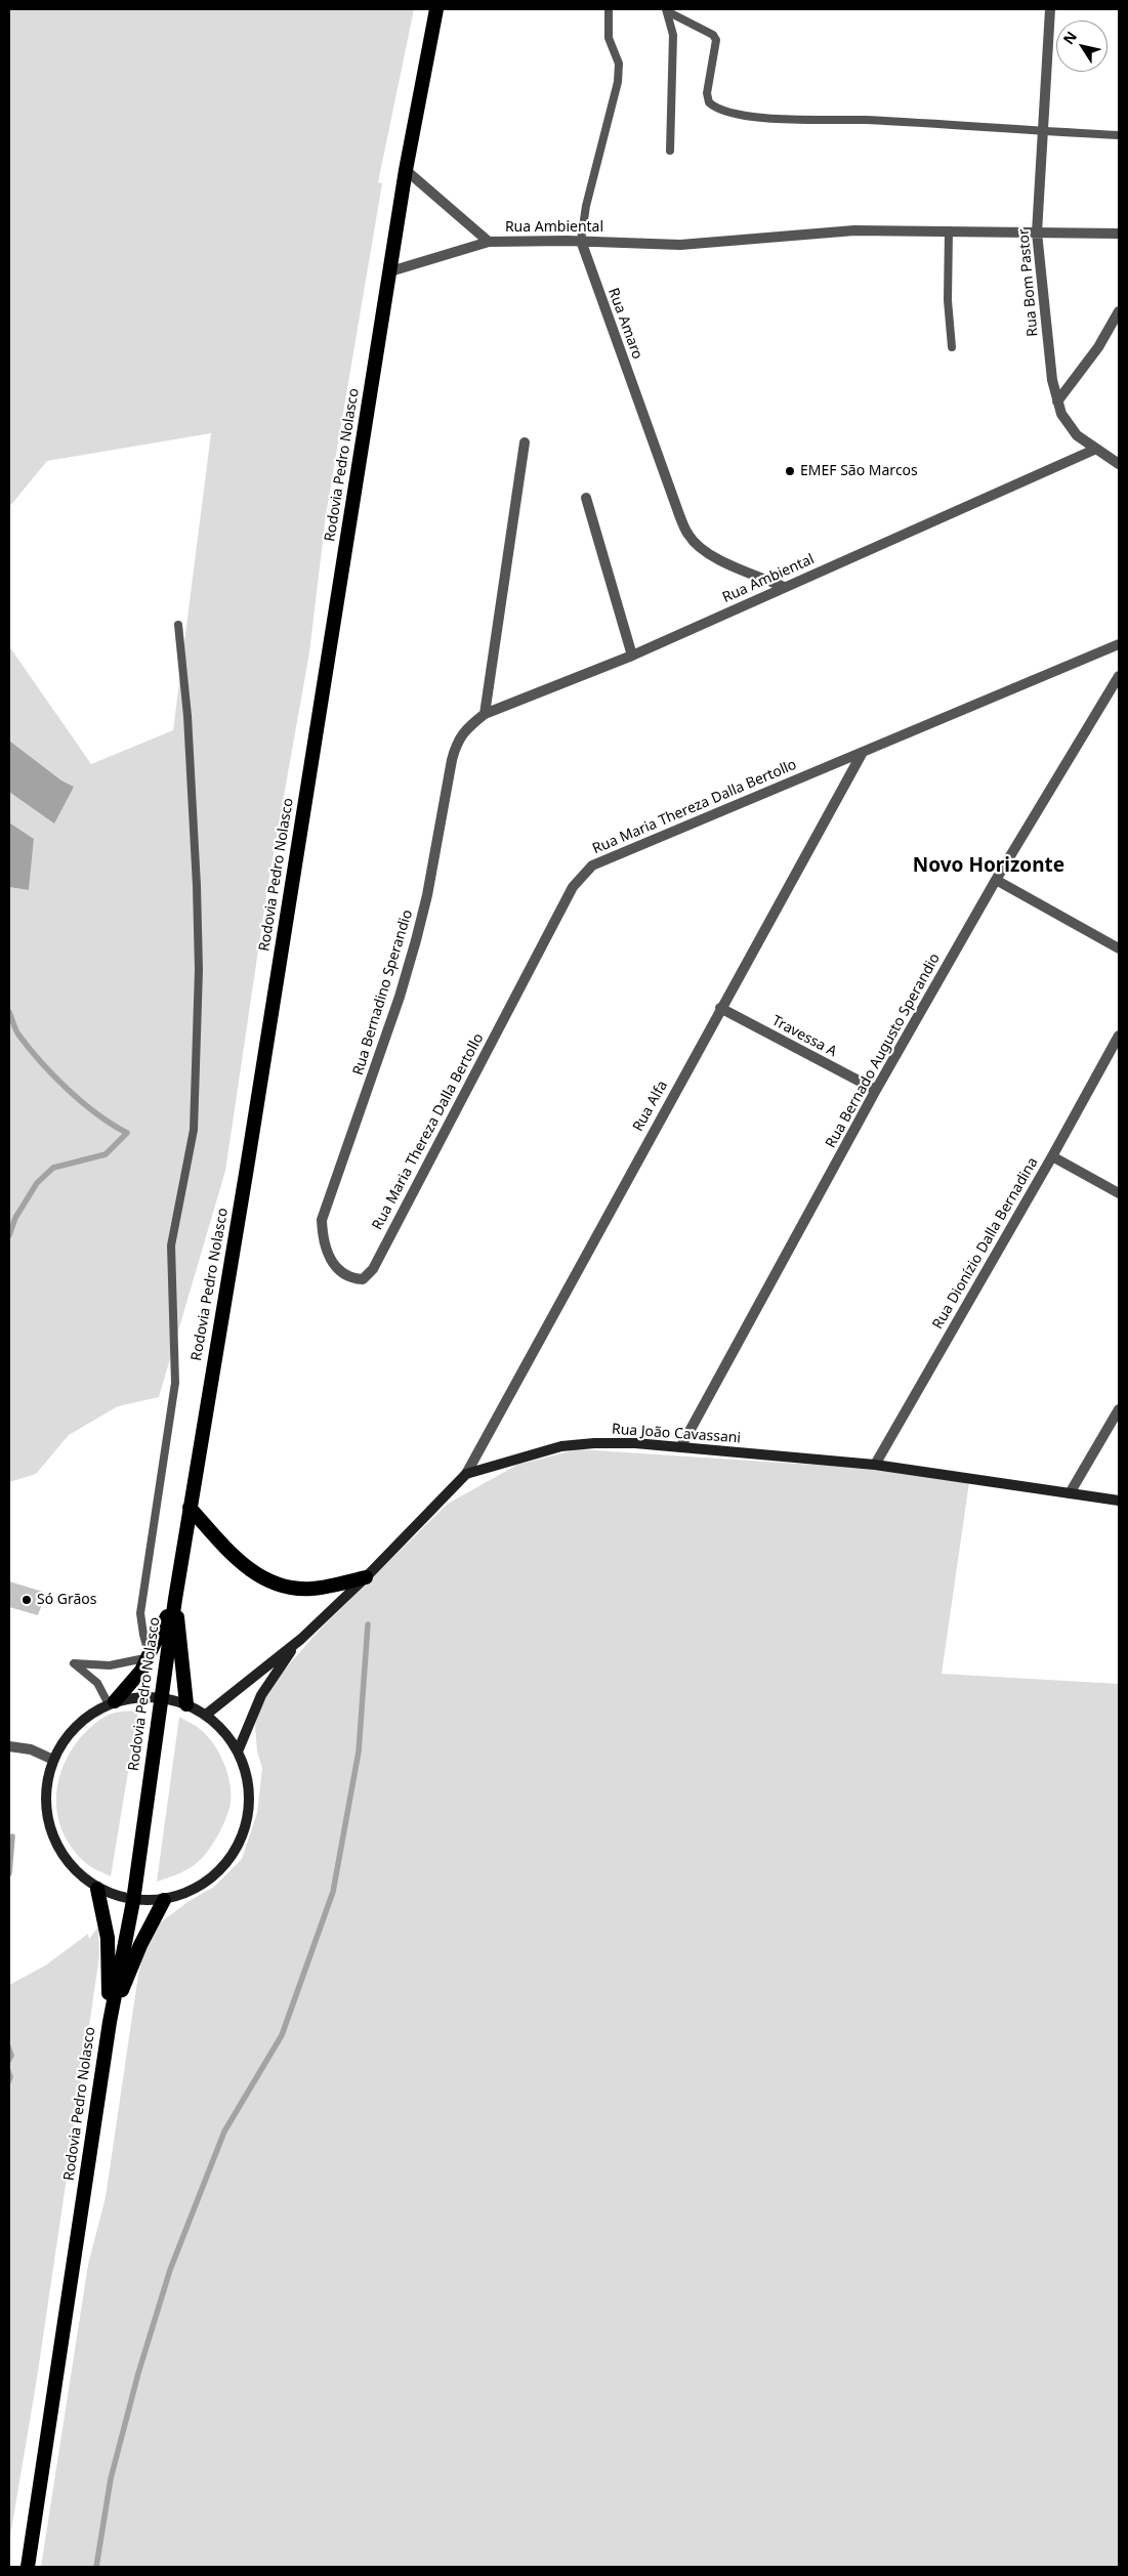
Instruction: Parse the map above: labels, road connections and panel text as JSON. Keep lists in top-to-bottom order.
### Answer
{
  "streets": {
    "highway": ["Rodovia Pedro Nolasco"],
    "main road": ["Rua João Cavassani"],
    "street": [
      "Rua Ambiental",
      "Rua Bom Pastor",
      "Rua Amaro",
      "Rua Maria Thereza Dalla Bertollo",
      "Rua Bernadino Sperandio",
      "Travessa A",
      "Rua Bernado Augusto Sperandio",
      "Rua Alfa",
      "Rua Dionízio Dalla Bernadina"
    ]
  },
  "crossings": [
    ["Rua Ambiental", "Rua Bom Pastor"],
    ["Rua Ambiental", "Rua Amaro"],
    ["Rua Ambiental", "Rodovia Pedro Nolasco"],
    ["Rua Ambiental", "Rua Bernadino Sperandio"],
    ["Rua Maria Thereza Dalla Bertollo", "Rua Bernadino Sperandio"],
    ["Rua Maria Thereza Dalla Bertollo", "Rua Alfa"],
    ["Travessa A", "Rua Bernado Augusto Sperandio"],
    ["Travessa A", "Rua Alfa"],
    ["Rua Bernado Augusto Sperandio", "Rua João Cavassani"],
    ["Rua Alfa", "Rua João Cavassani"],
    ["Rua Dionízio Dalla Bernadina", "Rua João Cavassani"]
  ],
  "districts": ["Novo Horizonte"],
  "places": ["EMEF São Marcos", "Só Grãos"],
  "north": "top left"
}
